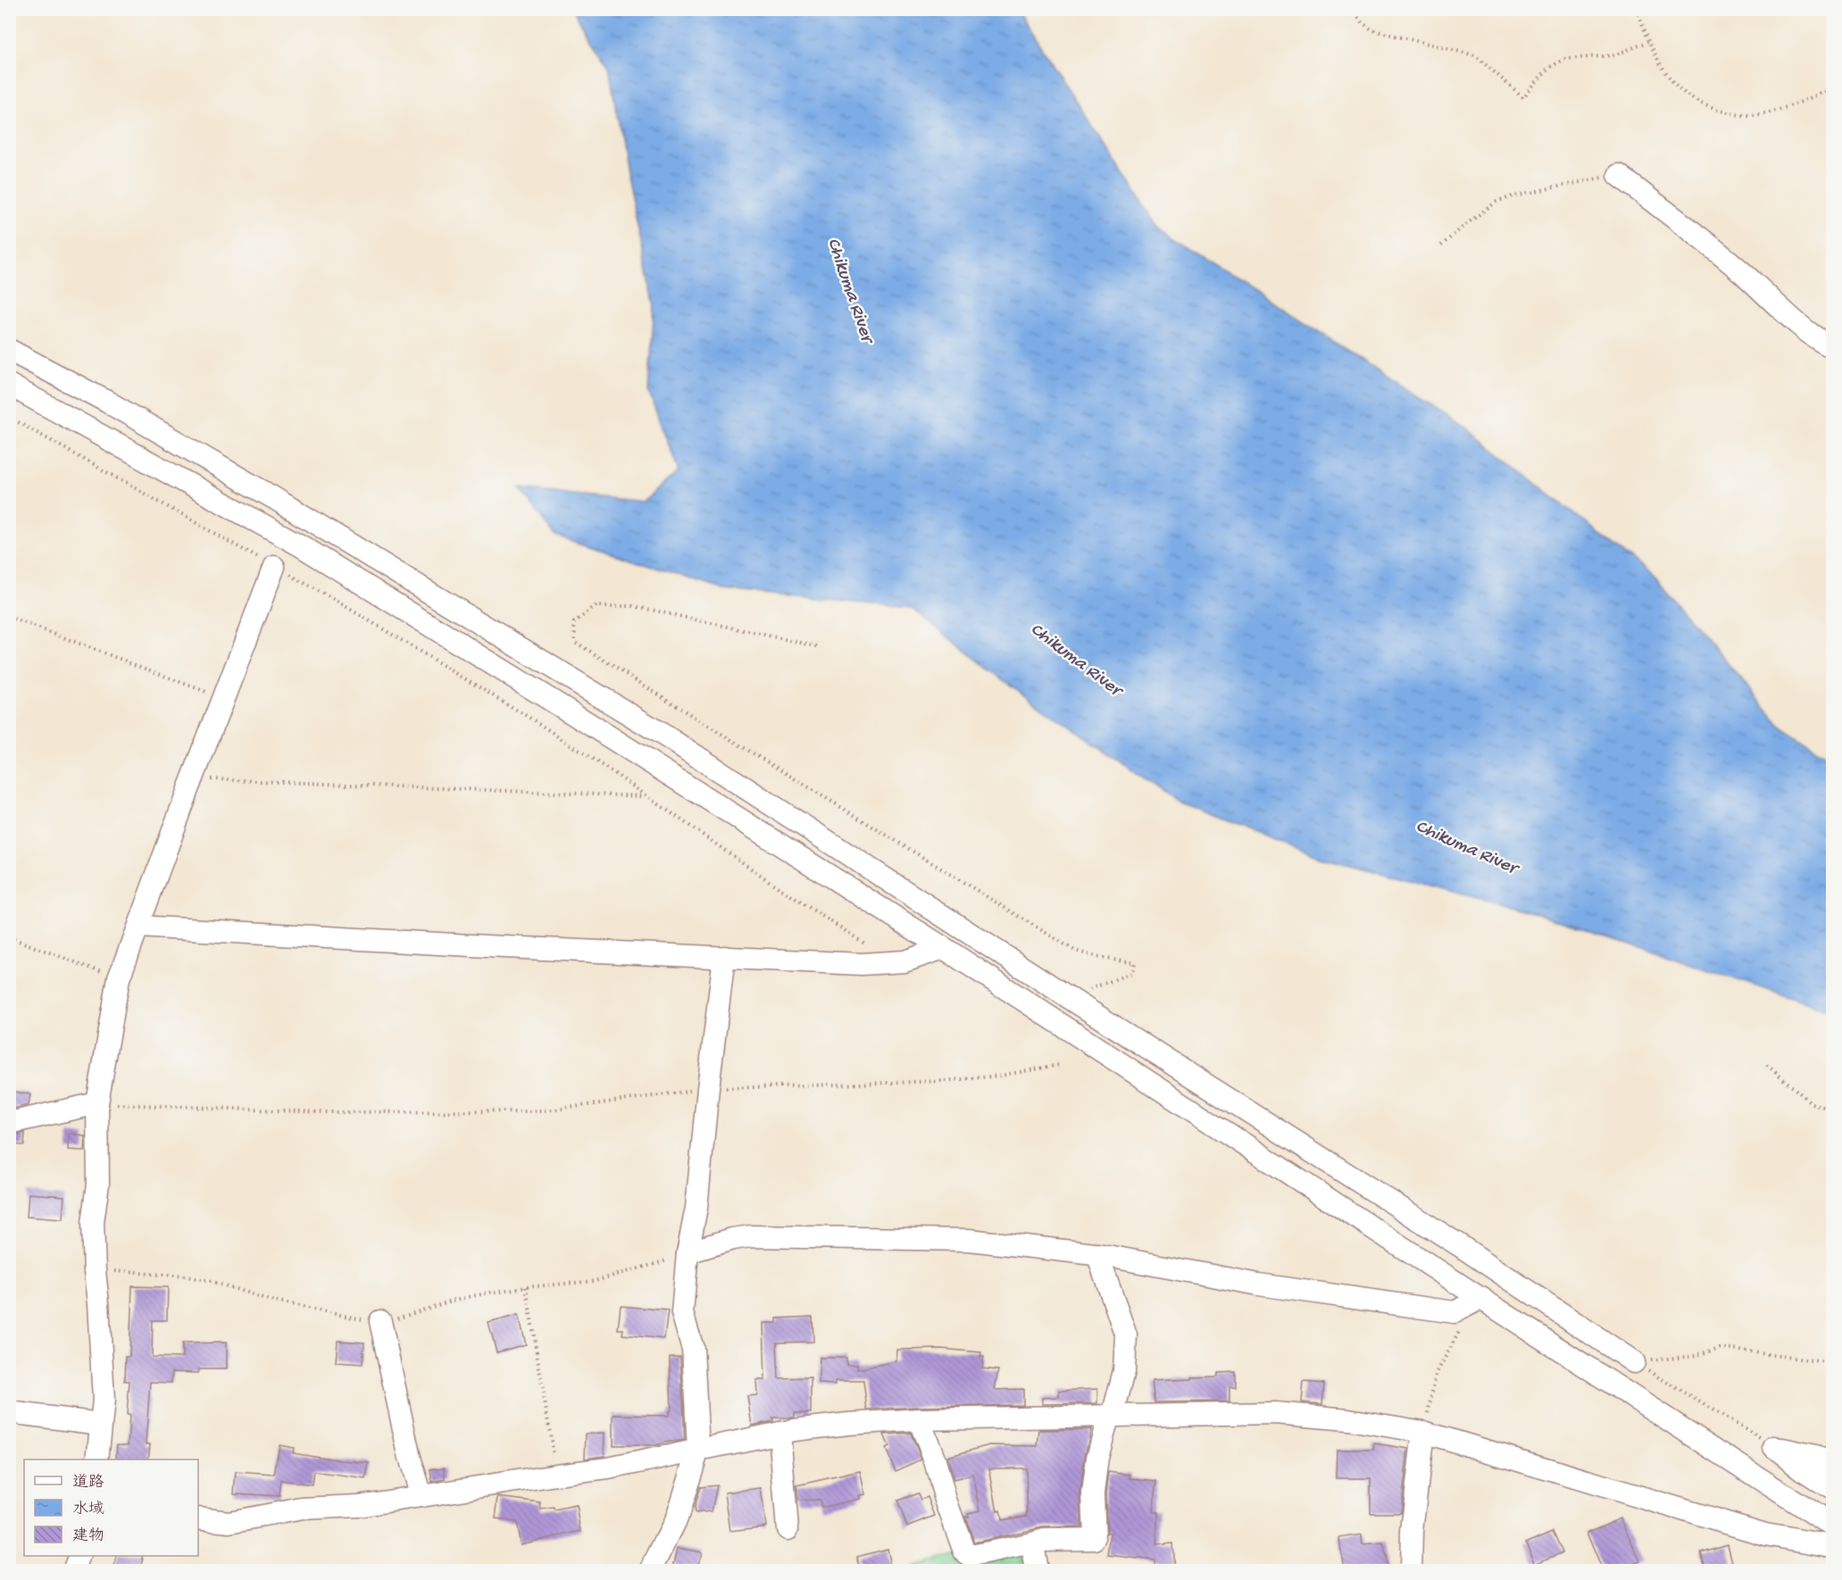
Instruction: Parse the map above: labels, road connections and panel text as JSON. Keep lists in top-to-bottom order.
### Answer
{
  "water": ["Chikuma River"],
  "legend": ["道路", "水域", "建物"]
}
